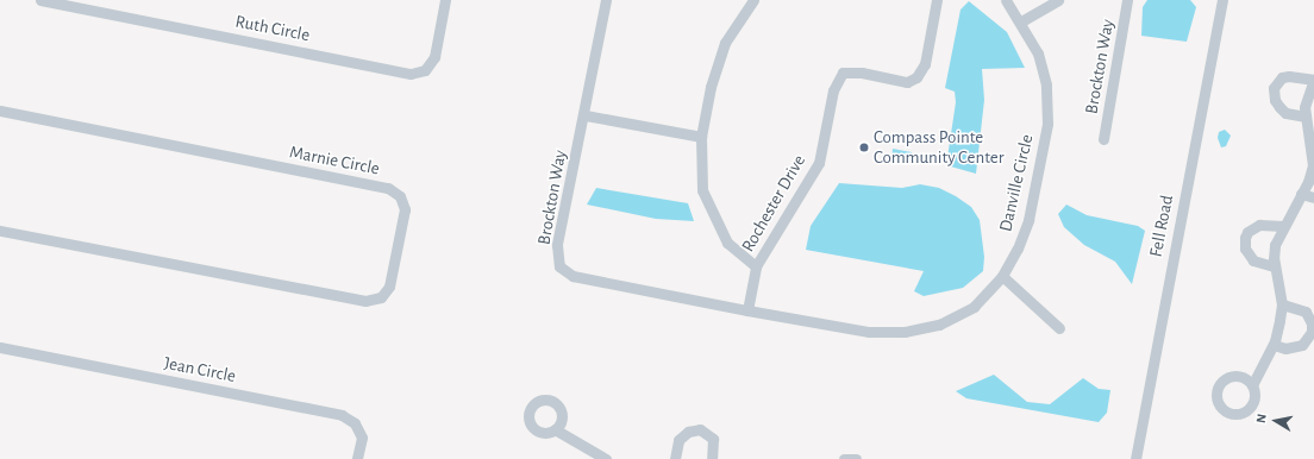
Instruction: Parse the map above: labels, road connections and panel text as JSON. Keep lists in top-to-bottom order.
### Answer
{
  "streets": {
    "street": [
      "Ruth Circle",
      "Brockton Way",
      "Marnie Circle",
      "Danville Circle",
      "Rochester Drive",
      "Fell Road",
      "Jean Circle"
    ]
  },
  "crossings": [
    ["Brockton Way", "Danville Circle"],
    ["Brockton Way", "Rochester Drive"],
    ["Danville Circle", "Rochester Drive"]
  ],
  "places": ["Compass Pointe Community Center"],
  "north": "left"
}
